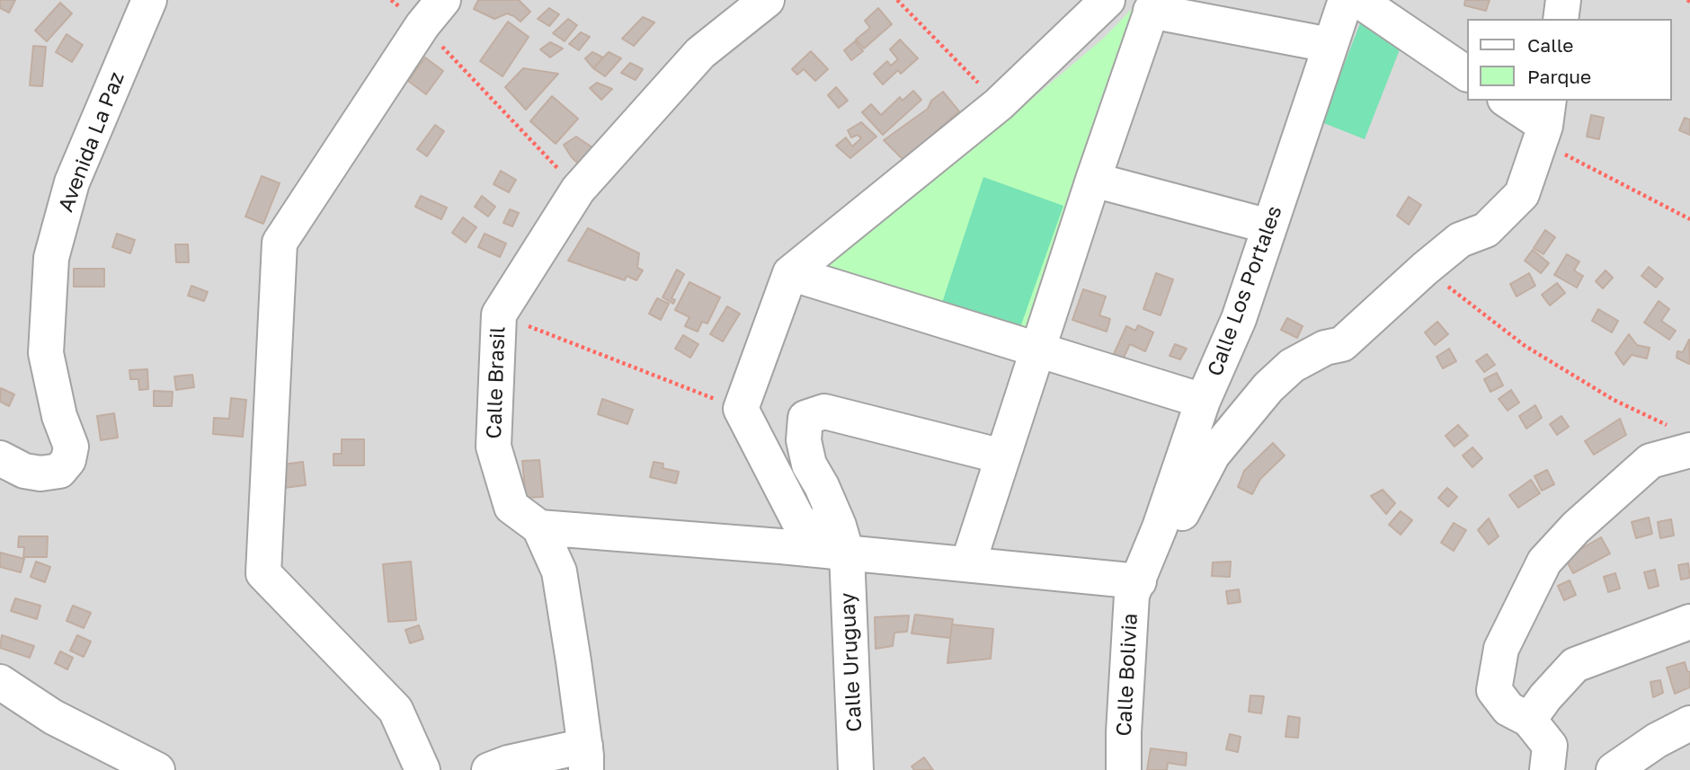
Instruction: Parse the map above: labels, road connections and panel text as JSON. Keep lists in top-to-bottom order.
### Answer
{
  "streets": {
    "street": [
      "Avenida La Paz",
      "Calle Los Portales",
      "Calle Brasil",
      "Calle Uruguay",
      "Calle Bolivia"
    ]
  },
  "crossings": [
    ["Calle Los Portales", "Calle Bolivia"]
  ],
  "legend": ["Calle", "Parque"]
}
